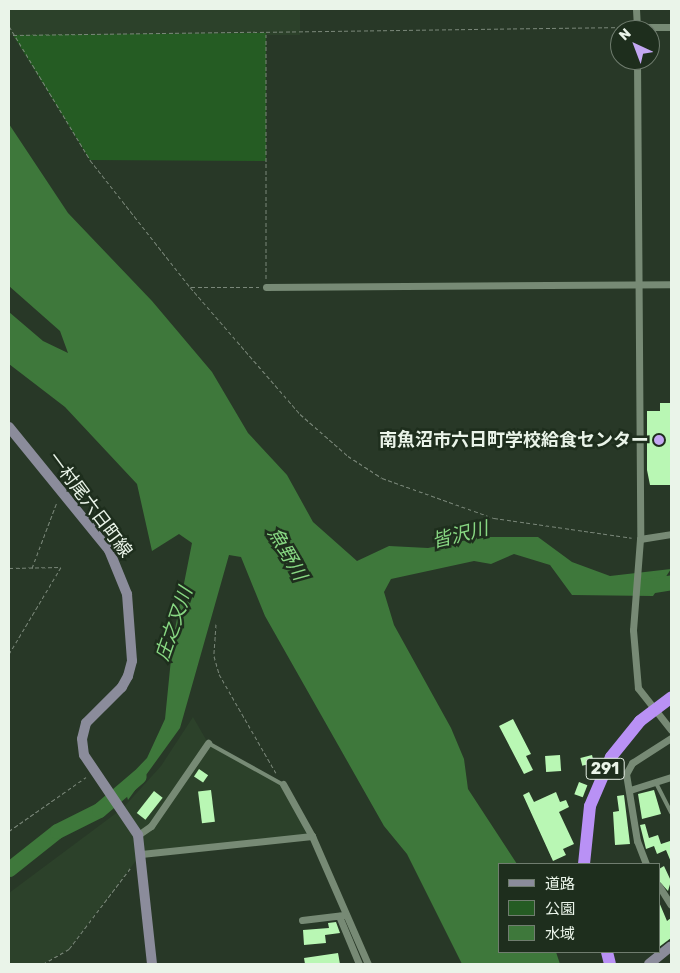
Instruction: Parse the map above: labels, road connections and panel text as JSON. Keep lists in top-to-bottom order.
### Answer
{
  "streets": {
    "highway": ["291"],
    "main road": ["一村尾六日町線"]
  },
  "water": ["皆沢川", "魚野川", "庄之又川"],
  "places": ["南魚沼市六日町学校給食センター"],
  "legend": ["道路", "公園", "水域"],
  "north": "top left"
}
